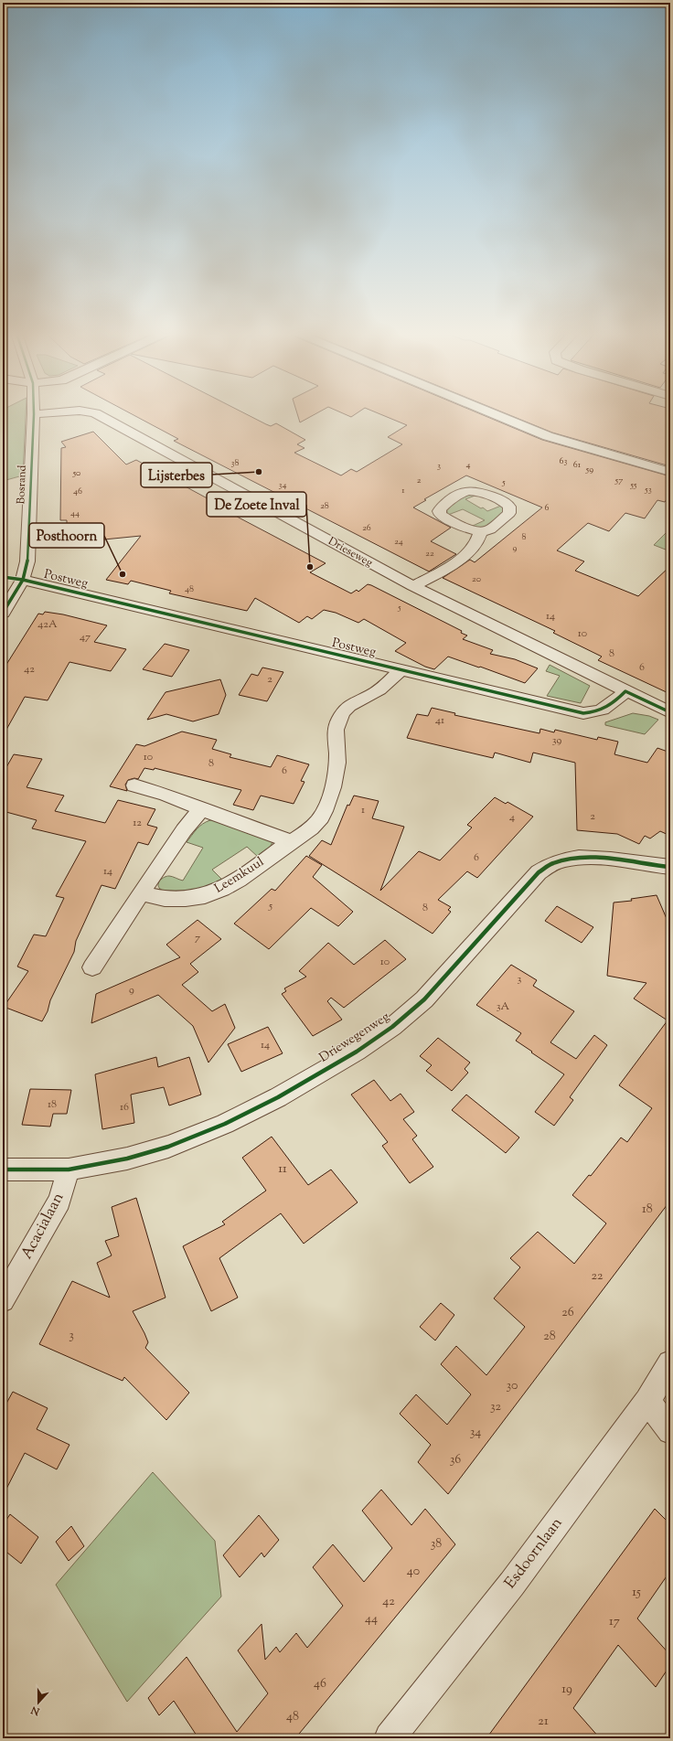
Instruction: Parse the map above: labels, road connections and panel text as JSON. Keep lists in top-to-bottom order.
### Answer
{
  "streets": {
    "street": [
      "Bosrand",
      "Drieseweg",
      "Postweg",
      "Leemkuul",
      "Driewegenweg",
      "Acacialaan",
      "Esdoornlaan"
    ]
  },
  "crossings": [
    ["Bosrand", "Postweg"],
    ["Drieseweg", "Postweg"],
    ["Postweg", "Leemkuul"],
    ["Driewegenweg", "Acacialaan"]
  ],
  "places": ["Lijsterbes", "De Zoete Inval", "Posthoorn"],
  "house_numbers": [
    "63",
    "38",
    "4",
    "61",
    "3",
    "59",
    "50",
    "2",
    "57",
    "5",
    "34",
    "55",
    "53",
    "1",
    "46",
    "28",
    "6",
    "44",
    "26",
    "8",
    "24",
    "9",
    "22",
    "20",
    "48",
    "5",
    "14",
    "42A",
    "10",
    "47",
    "8",
    "6",
    "42",
    "2",
    "41",
    "39",
    "10",
    "8",
    "6",
    "1",
    "2",
    "4",
    "12",
    "6",
    "14",
    "5",
    "8",
    "7",
    "10",
    "3",
    "9",
    "3A",
    "14",
    "18",
    "16",
    "11",
    "18",
    "22",
    "26",
    "3",
    "28",
    "30",
    "32",
    "34",
    "36",
    "38",
    "40",
    "15",
    "42",
    "44",
    "17",
    "46",
    "19",
    "48",
    "21"
  ],
  "north": "bottom"
}
